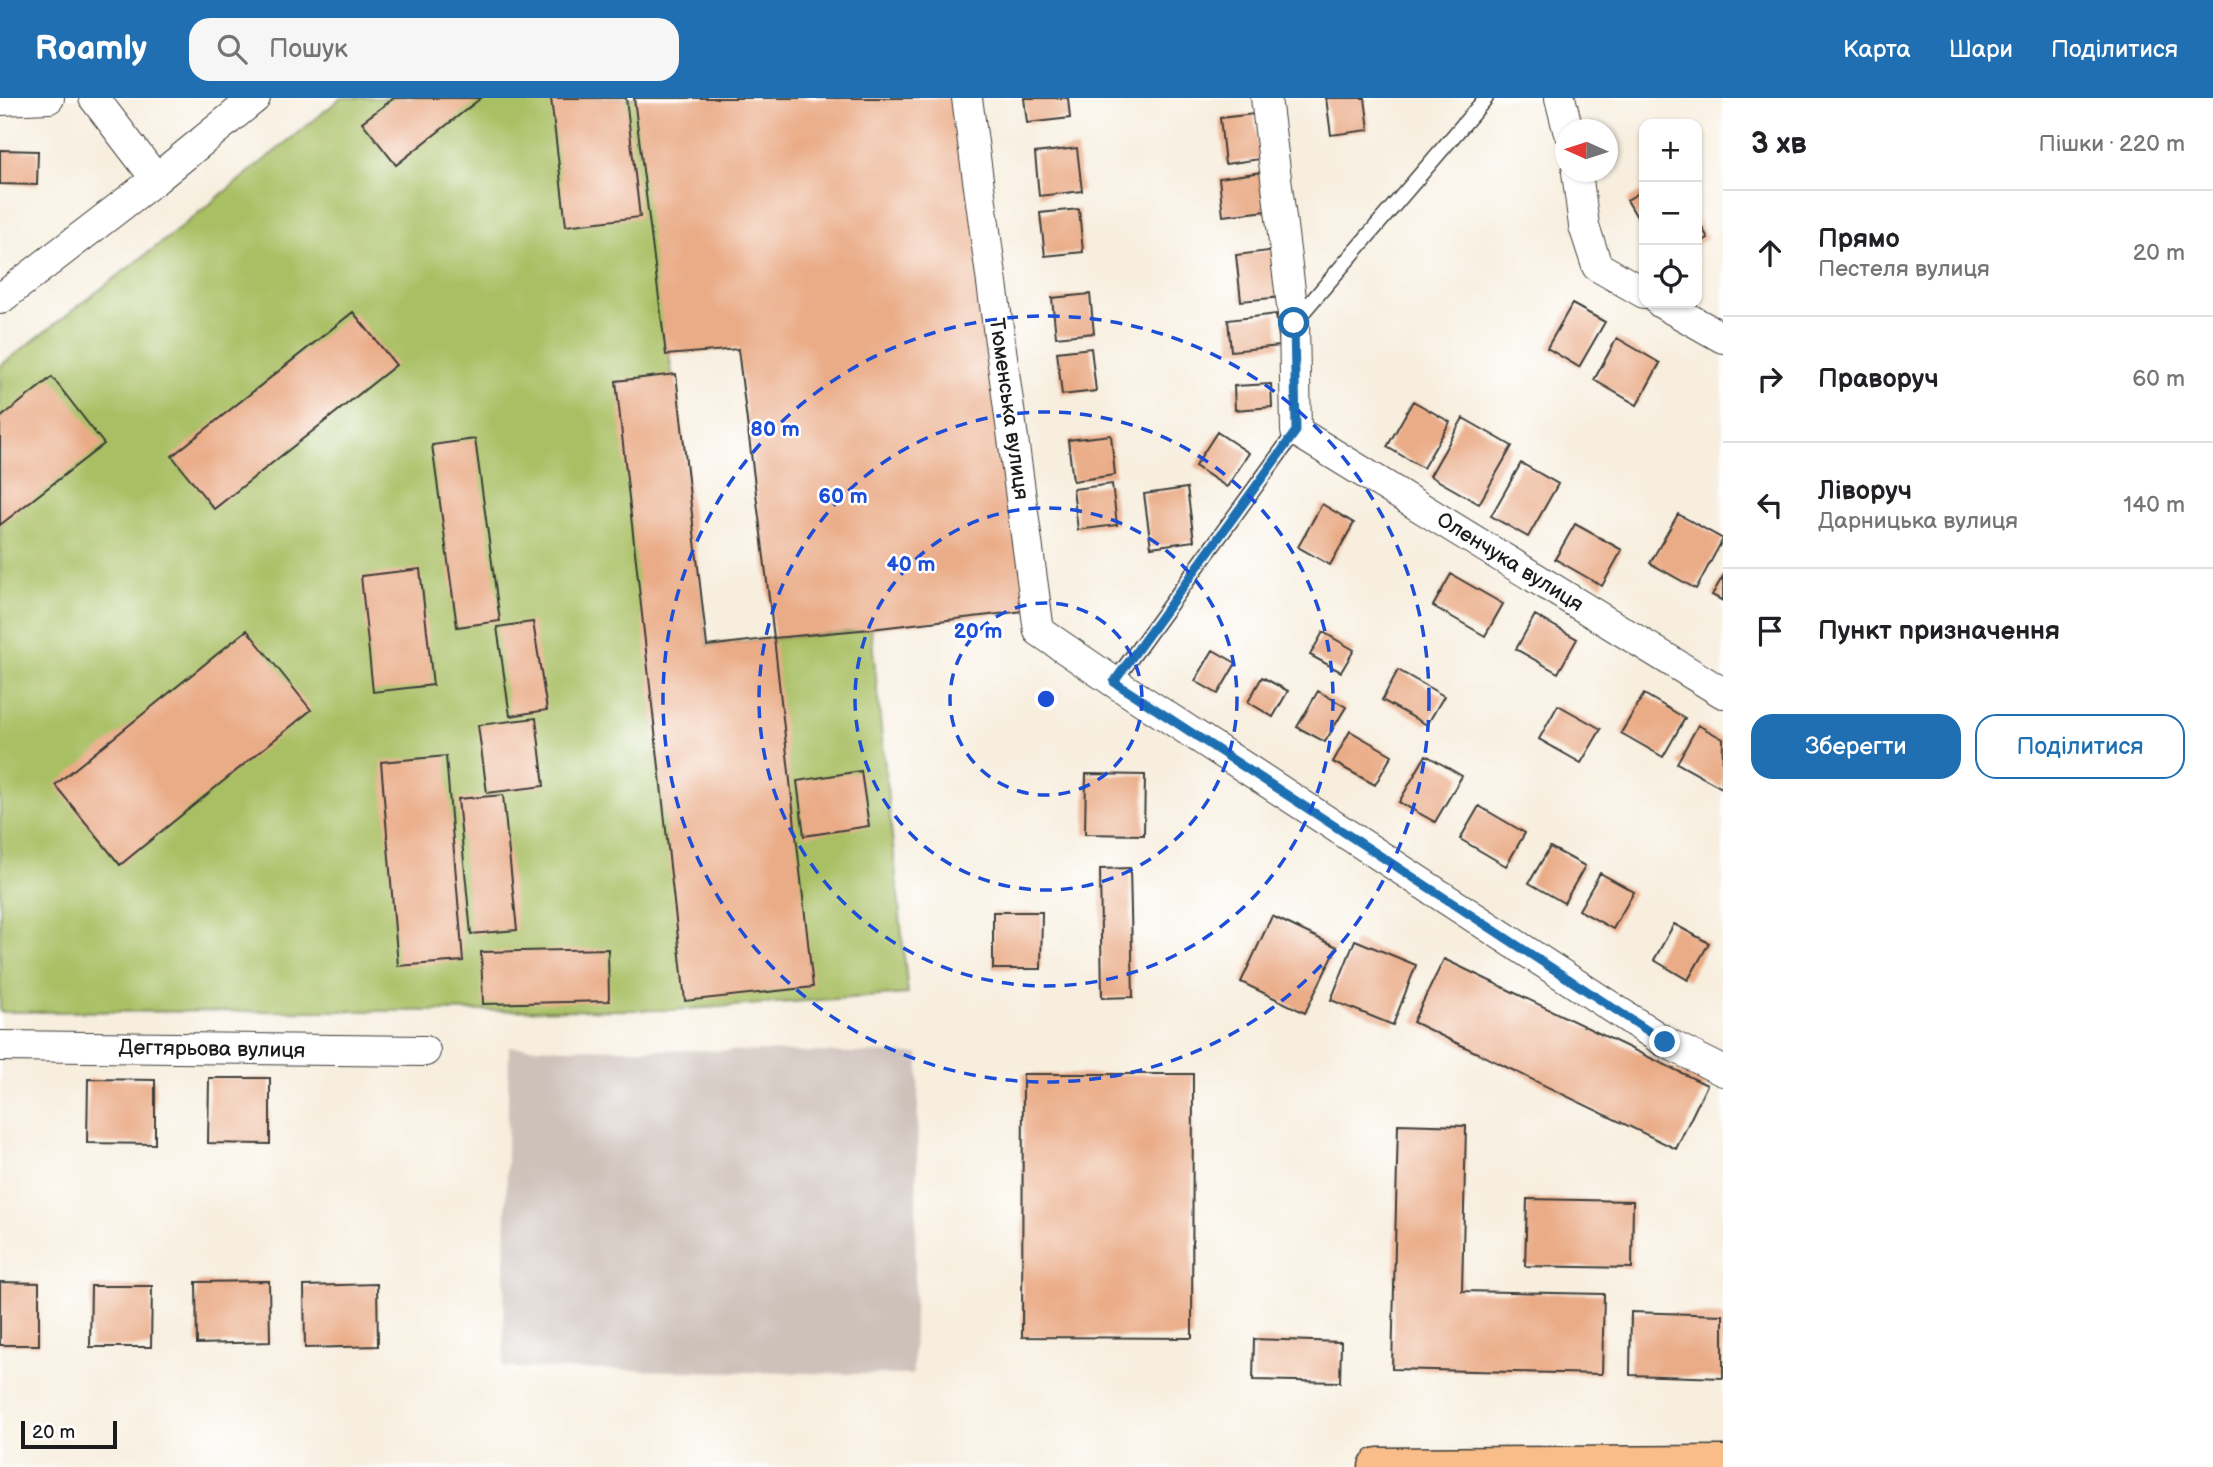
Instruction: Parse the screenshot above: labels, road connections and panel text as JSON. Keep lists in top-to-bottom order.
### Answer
{
  "streets": {
    "street": ["Тюменська вулиця", "Оленчука вулиця", "Дегтярьова вулиця"]
  },
  "scale_bar": "20 m",
  "north": "left",
  "page": {
    "header": "Roamly",
    "search": "Пошук",
    "nav": ["Карта", "Шари", "Поділитися"],
    "heading": ["3 хв", "Пішки · 220 m"],
    "map_buttons": ["+", "−"],
    "list": [
      ["Прямо", "Пестеля вулиця", "20 m"],
      ["Праворуч", "60 m"],
      ["Ліворуч", "Дарницька вулиця", "140 m"],
      "Пункт призначення"
    ],
    "buttons": ["Зберегти", "Поділитися"],
    "scale": "20 m"
  },
  "rings": [
    "80 m",
    "60 m",
    "40 m",
    "20 m"
  ]
}
